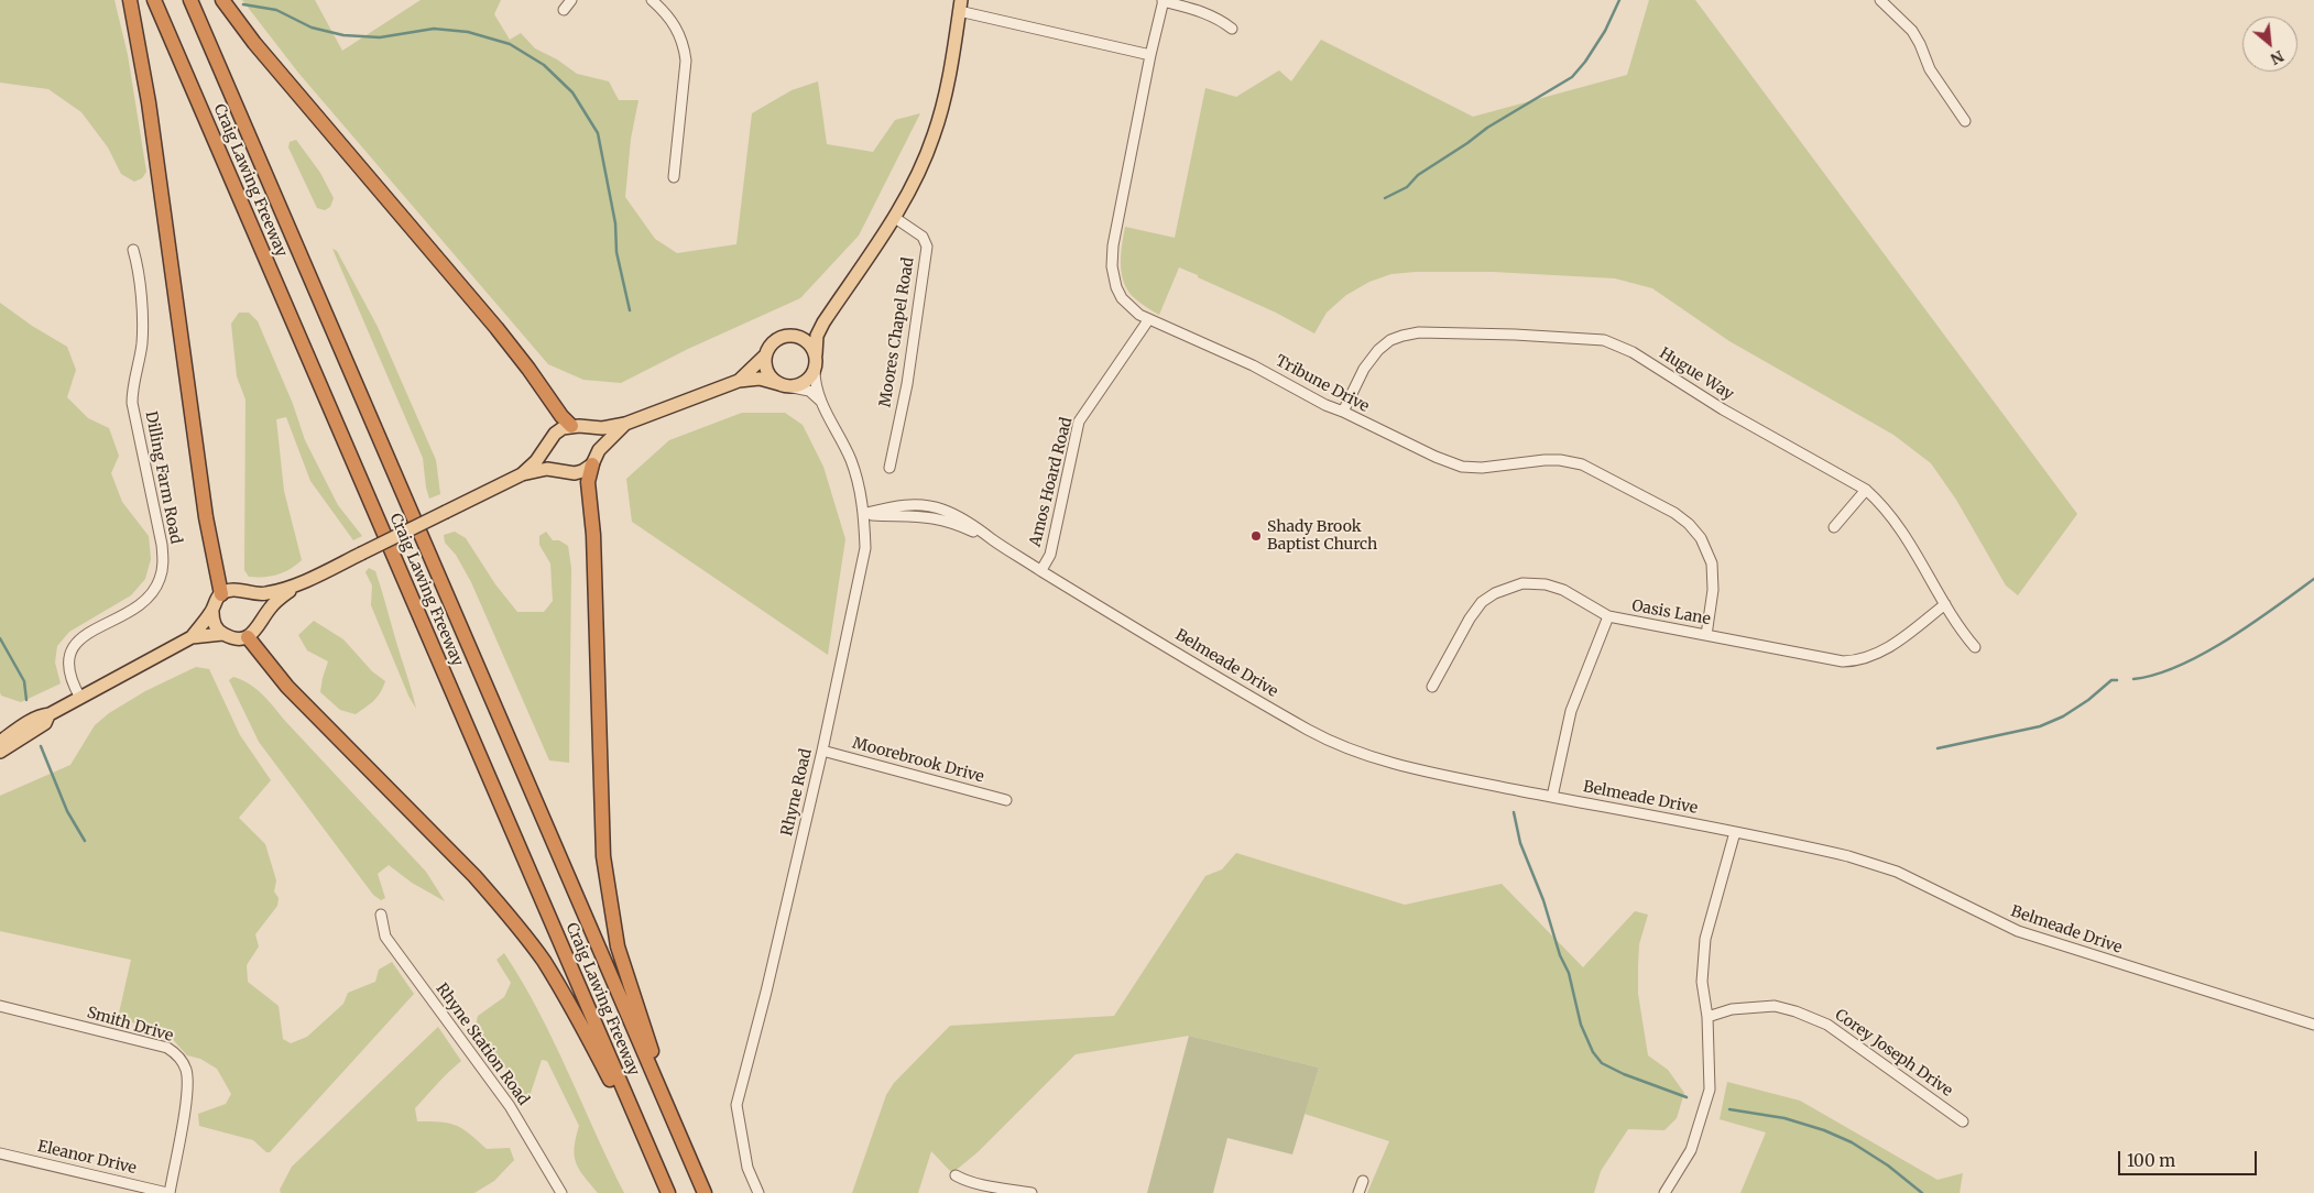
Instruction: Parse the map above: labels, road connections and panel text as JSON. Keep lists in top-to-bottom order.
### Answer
{
  "streets": {
    "highway": ["Craig Lawing Freeway"],
    "street": [
      "Moores Chapel Road",
      "Hugue Way",
      "Tribune Drive",
      "Dilling Farm Road",
      "Amos Hoard Road",
      "Oasis Lane",
      "Belmeade Drive",
      "Moorebrook Drive",
      "Rhyne Road",
      "Smith Drive",
      "Rhyne Station Road",
      "Corey Joseph Drive",
      "Eleanor Drive"
    ]
  },
  "crossings": [
    ["Hugue Way", "Tribune Drive"],
    ["Hugue Way", "Oasis Lane"],
    ["Tribune Drive", "Amos Hoard Road"],
    ["Tribune Drive", "Oasis Lane"],
    ["Amos Hoard Road", "Belmeade Drive"],
    ["Belmeade Drive", "Rhyne Road"],
    ["Moorebrook Drive", "Rhyne Road"],
    ["Smith Drive", "Eleanor Drive"]
  ],
  "places": ["Shady Brook Baptist Church"],
  "scale_bar": "100 m",
  "north": "bottom right"
}
